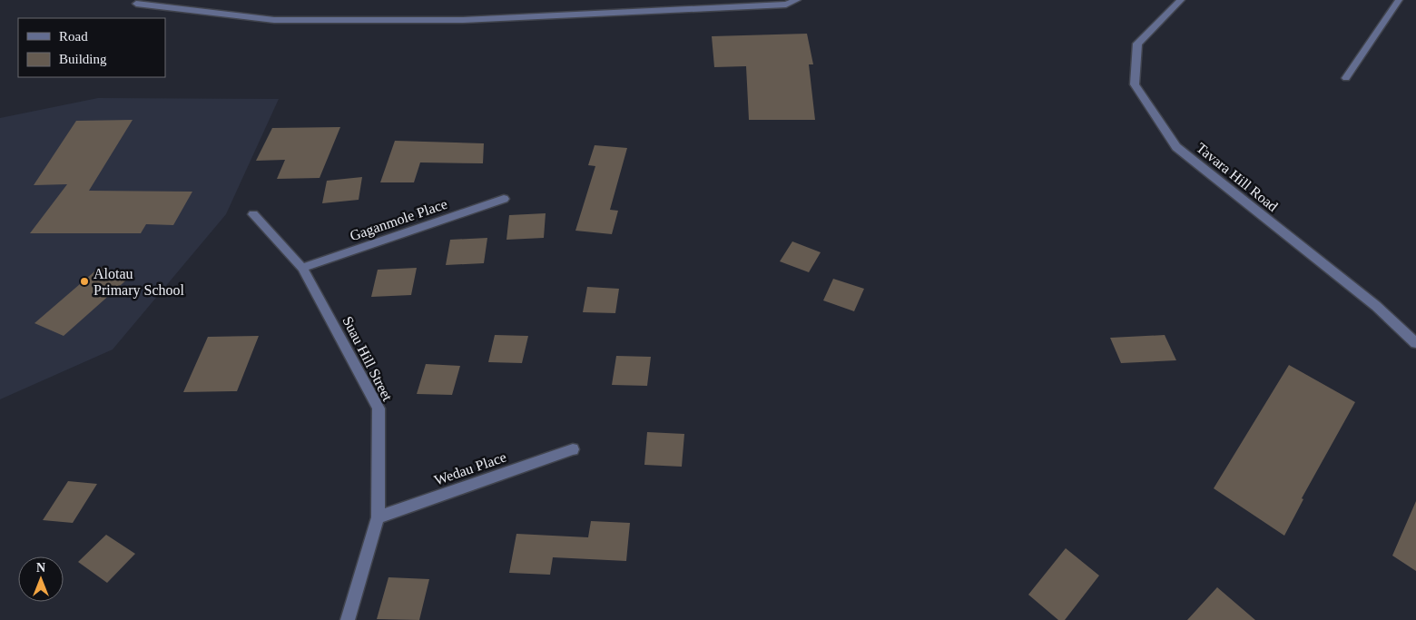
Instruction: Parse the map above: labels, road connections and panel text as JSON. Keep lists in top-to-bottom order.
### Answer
{
  "streets": {
    "street": [
      "Tavara Hill Road",
      "Gaganmole Place",
      "Suau Hill Street",
      "Wedau Place"
    ]
  },
  "crossings": [
    ["Gaganmole Place", "Suau Hill Street"],
    ["Suau Hill Street", "Wedau Place"]
  ],
  "places": ["Alotau Primary School"],
  "legend": ["Road", "Building"],
  "north": "top"
}
